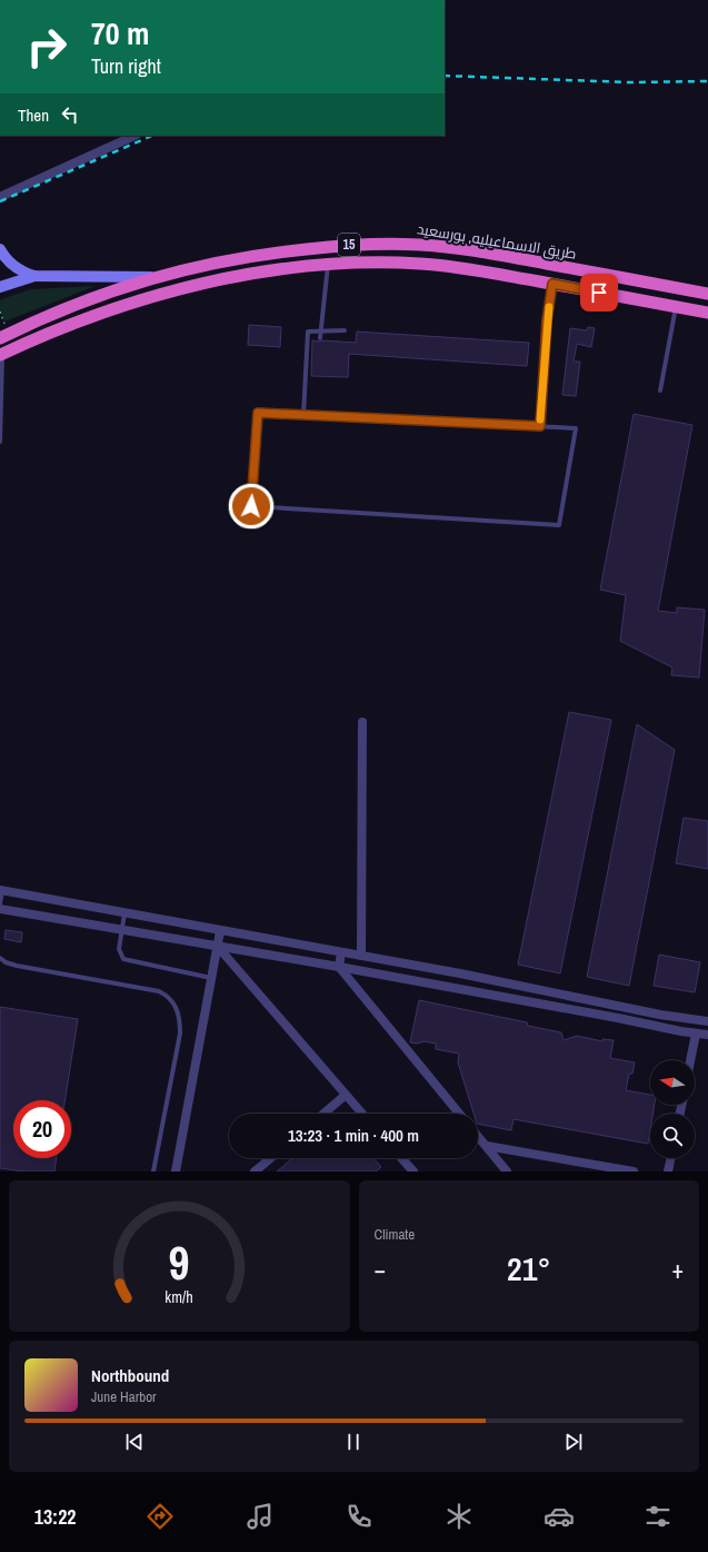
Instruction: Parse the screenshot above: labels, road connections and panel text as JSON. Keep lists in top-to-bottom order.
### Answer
{
  "streets": {
    "highway": ["طريق الاسماعيليه, بورسعيد", "15"]
  },
  "north": "left",
  "page": {
    "turn": ["70 m", "Turn right"],
    "then": "Then",
    "limit": "20",
    "trip": "13:23 · 1 min · 400 m",
    "tile": "Climate",
    "heat": ["−", "21°", "+"],
    "song": ["Northbound", "June Harbor"],
    "tabs": "13:22",
    "gauge": ["9", "km/h"]
  }
}
